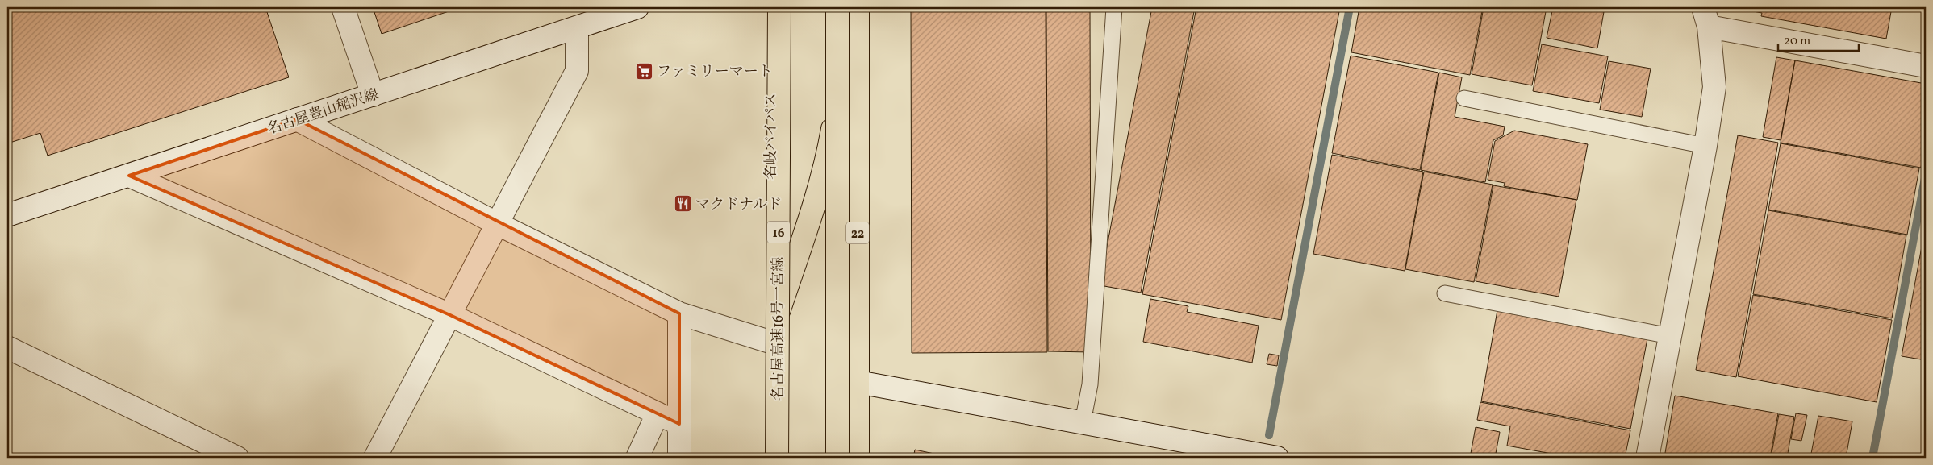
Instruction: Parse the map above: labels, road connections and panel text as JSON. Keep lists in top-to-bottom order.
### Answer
{
  "streets": {
    "highway": [
      "名岐バイパス",
      "16",
      "22",
      "名古屋高速16号一宮線"
    ],
    "street": ["名古屋豊山稲沢線"]
  },
  "places": {
    "supermarket": ["ファミリーマート"],
    "restaurant": ["マクドナルド"]
  },
  "scale_bar": "20 m"
}
